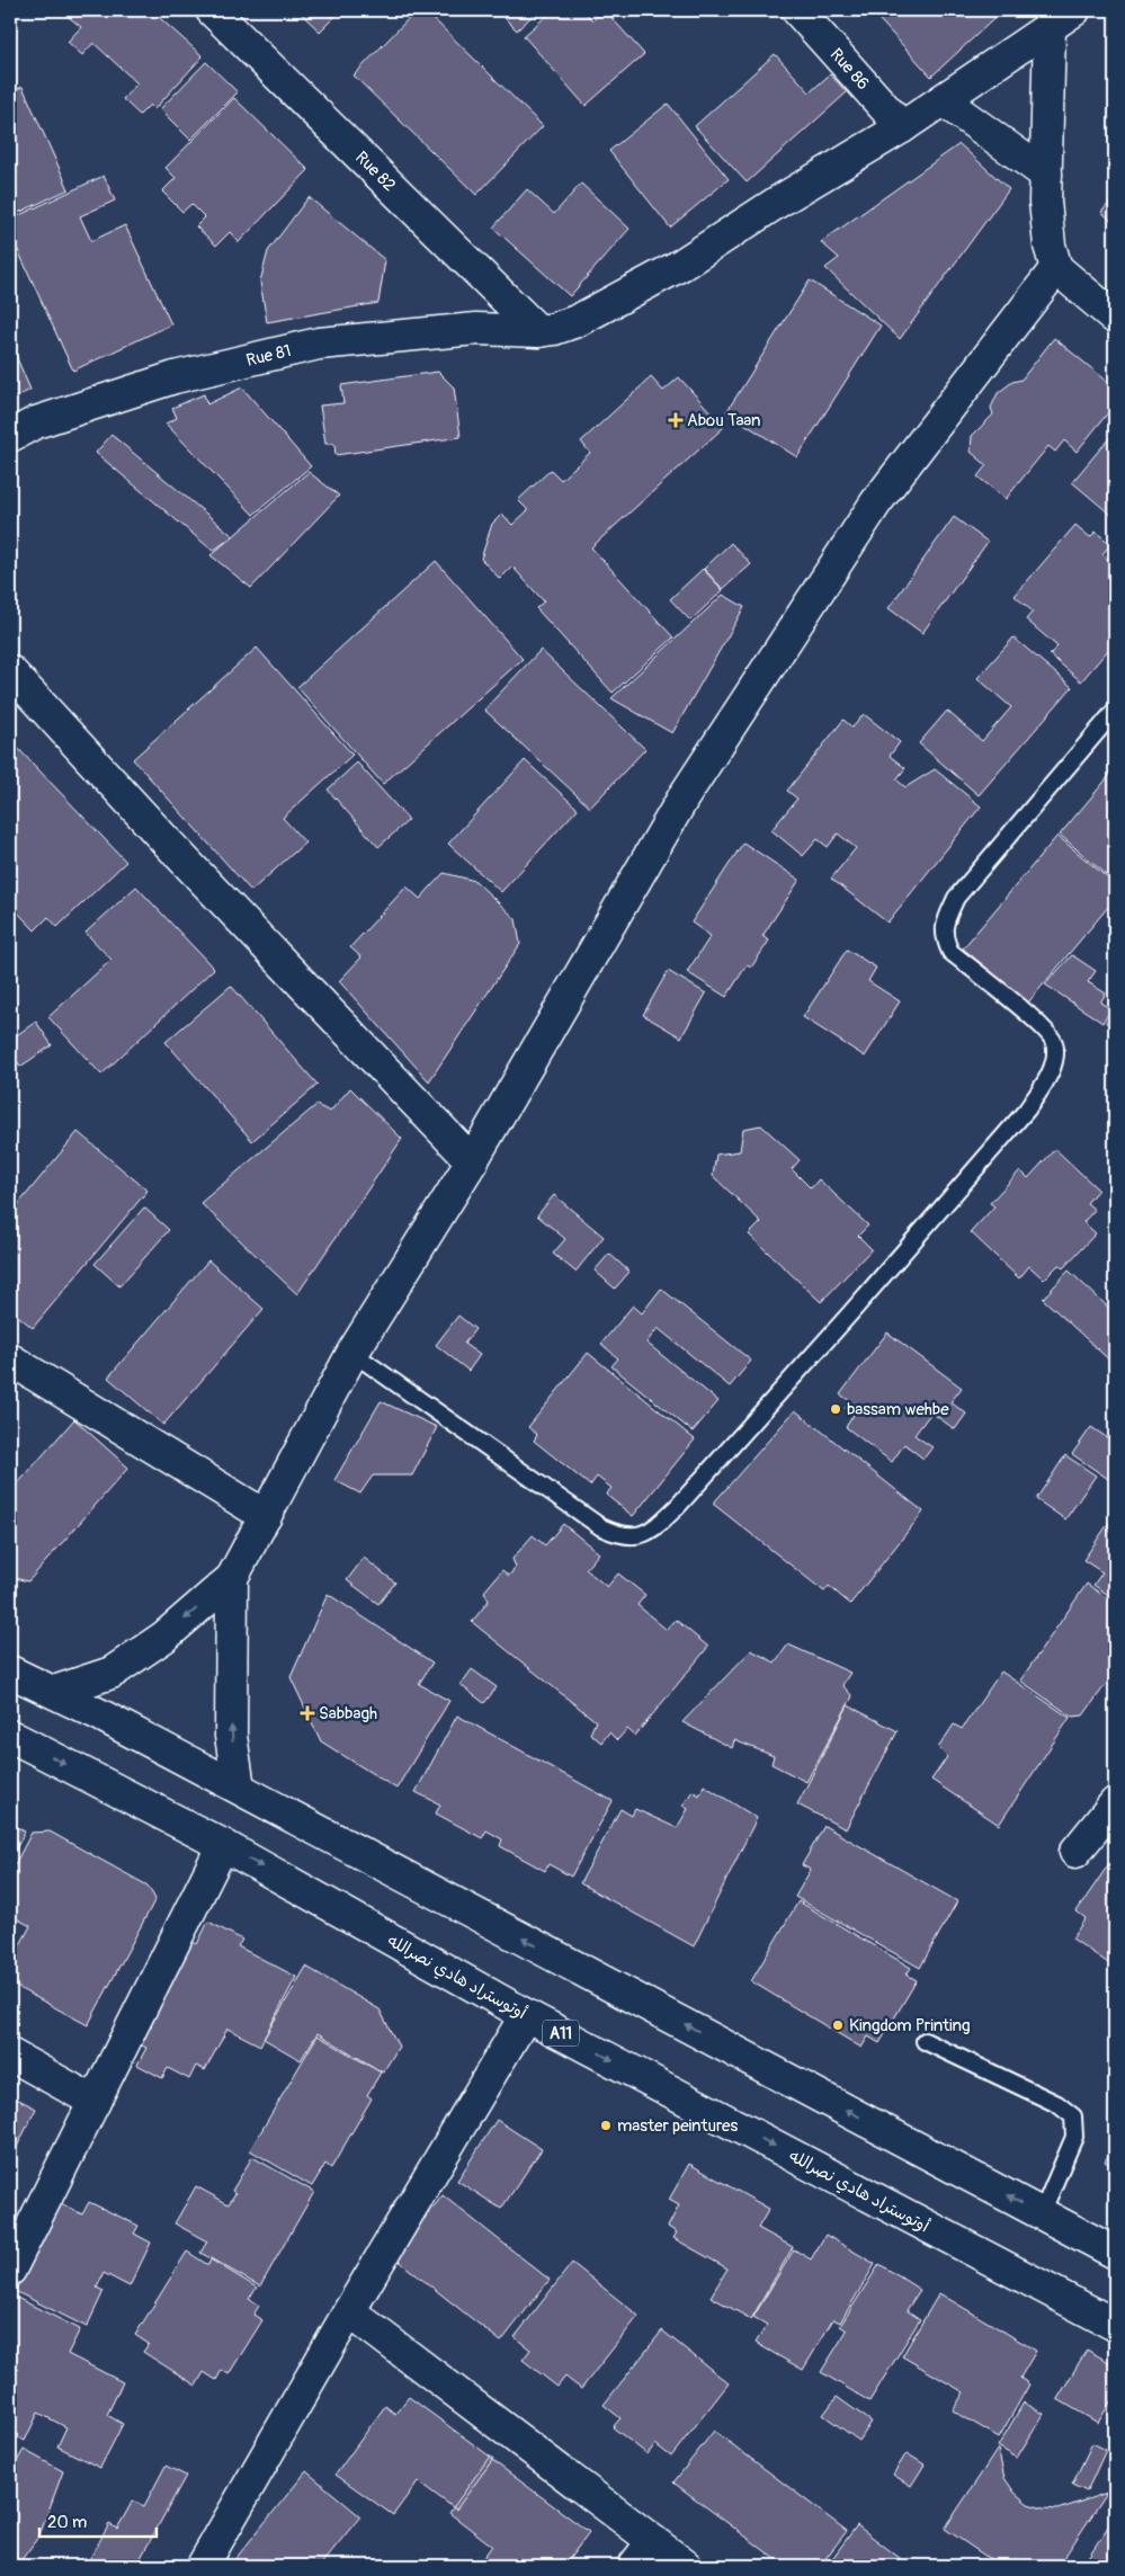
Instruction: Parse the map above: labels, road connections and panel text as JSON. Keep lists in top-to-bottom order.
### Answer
{
  "streets": {
    "main road": [
      "Rue 86",
      "Rue 82",
      "Rue 81",
      "أوتوستراد هادي نصرالله",
      "A11"
    ]
  },
  "crossings": [
    ["Rue 86", "Rue 81"],
    ["Rue 82", "Rue 81"]
  ],
  "places": {
    "health": ["Abou Taan", "Sabbagh"],
    "other": ["bassam wehbe", "Kingdom Printing", "master peintures"]
  },
  "scale_bar": "20 m"
}
